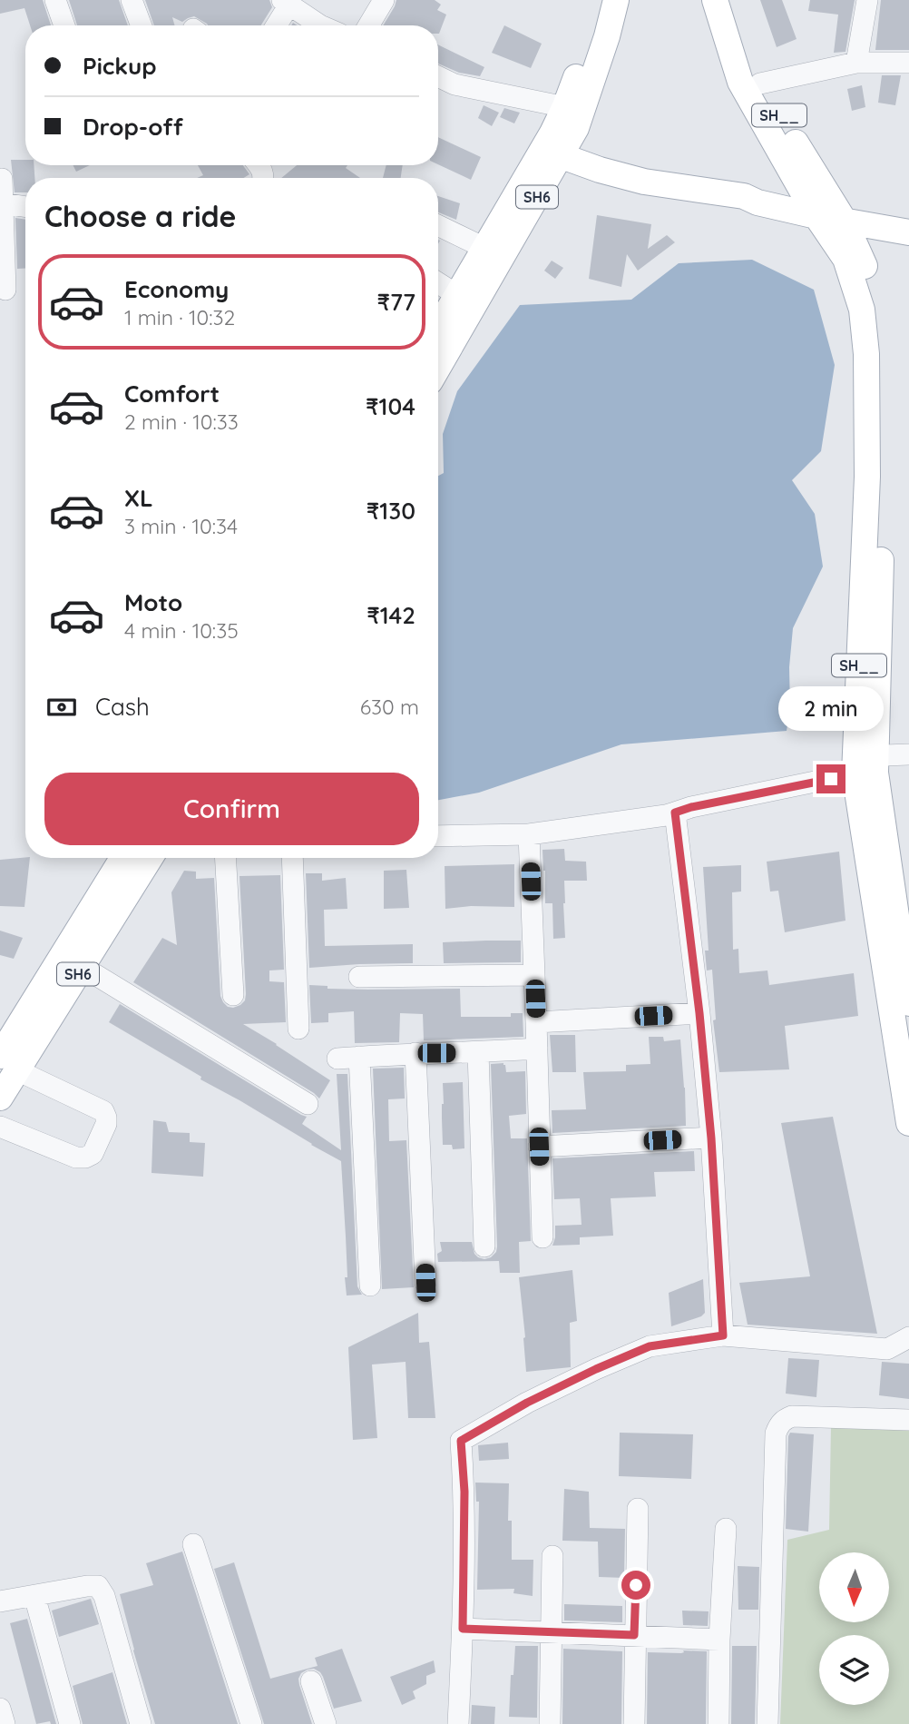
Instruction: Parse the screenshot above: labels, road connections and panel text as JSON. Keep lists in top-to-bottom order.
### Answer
{
  "streets": {
    "main road": ["SH__", "SH6"]
  },
  "north": "bottom",
  "page": {
    "banner": ["Pickup", "Drop-off"],
    "heading": "Choose a ride",
    "list": [
      {
        "name": "Economy",
        "note": "1 min · 10:32",
        "value": "₹77"
      },
      {
        "name": "Comfort",
        "note": "2 min · 10:33",
        "value": "₹104"
      },
      {
        "name": "XL",
        "note": "3 min · 10:34",
        "value": "₹130"
      },
      {
        "name": "Moto",
        "note": "4 min · 10:35",
        "value": "₹142"
      }
    ],
    "pay": ["Cash", "630 m"],
    "bubble": "2 min",
    "buttons": "Confirm"
  }
}
